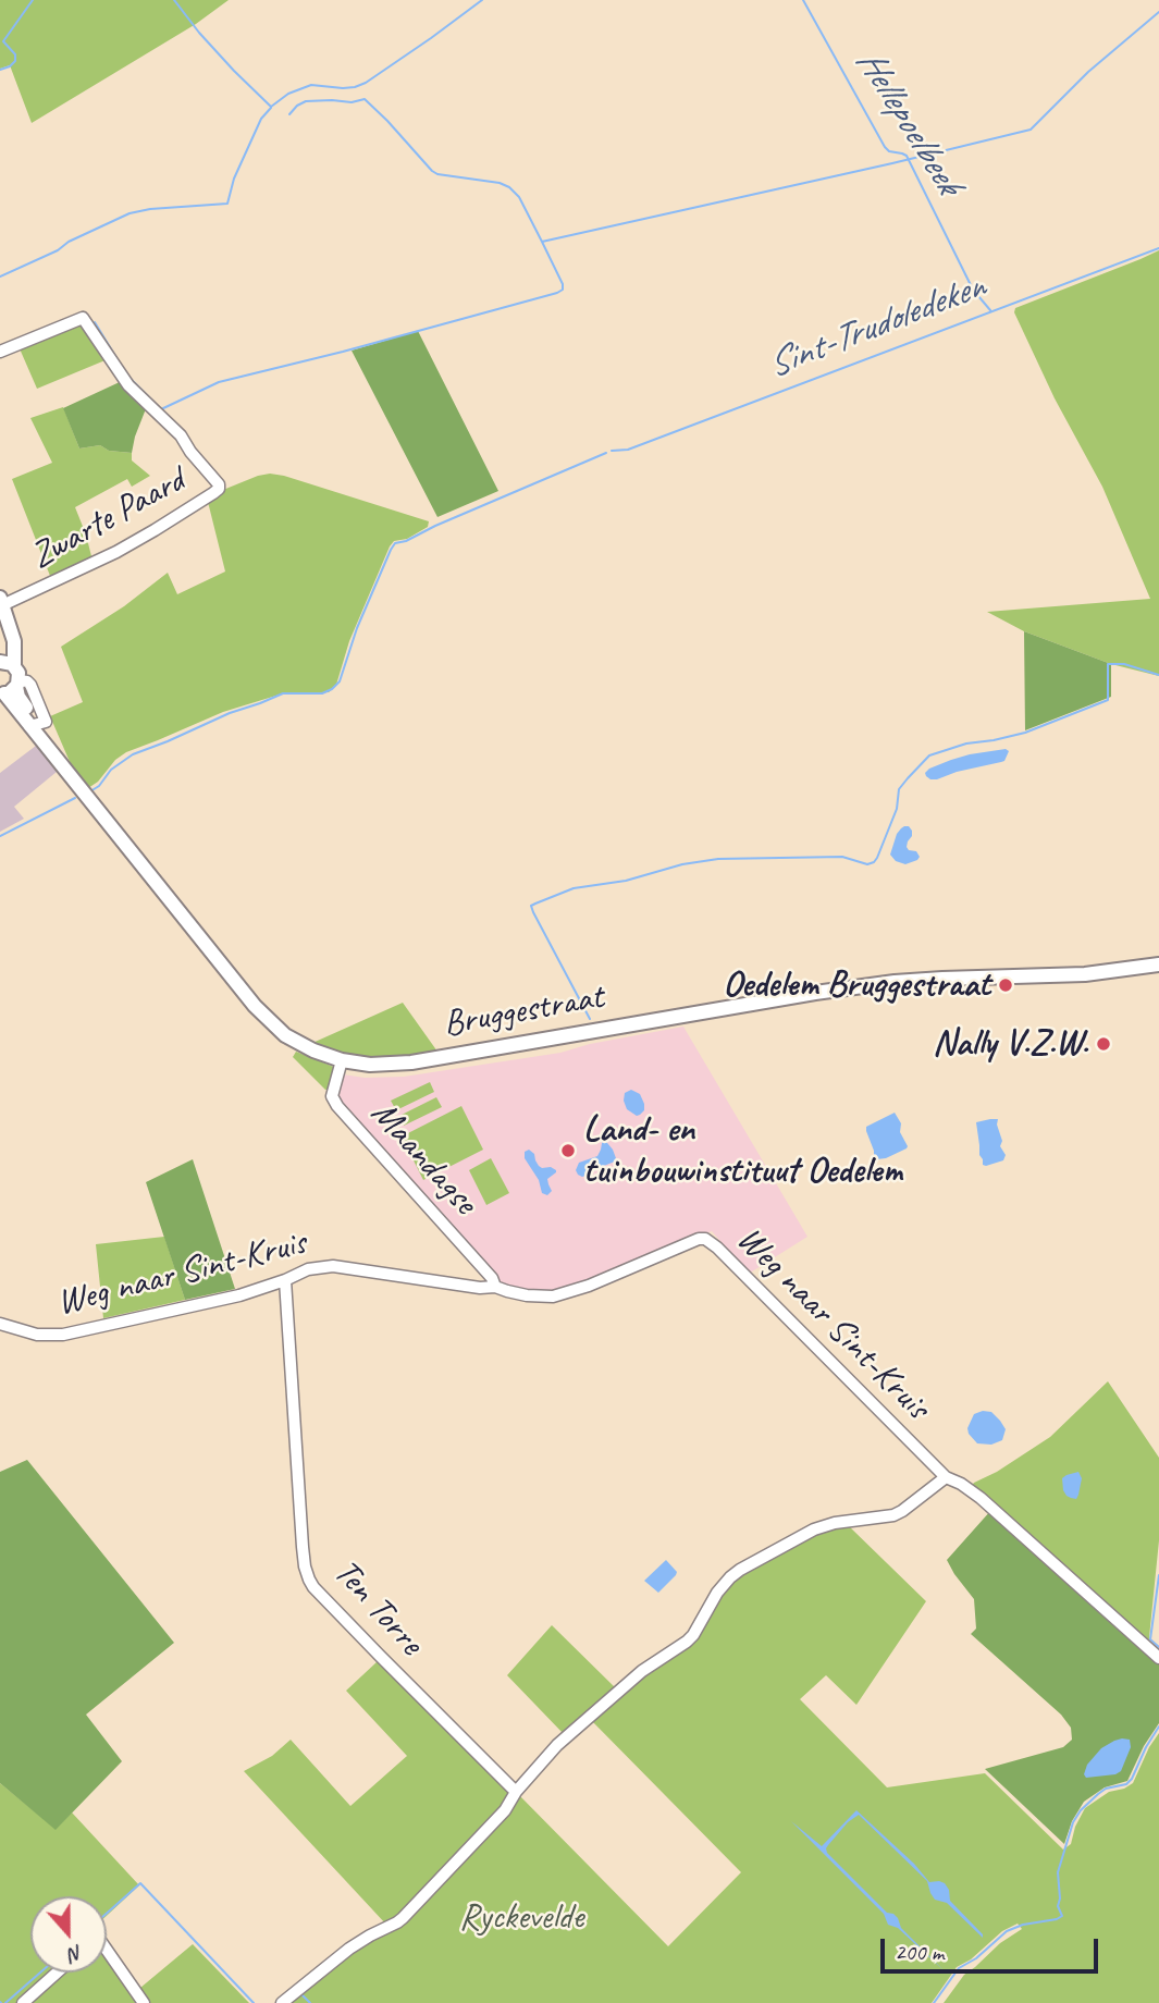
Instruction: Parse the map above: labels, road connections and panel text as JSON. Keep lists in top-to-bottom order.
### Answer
{
  "streets": {
    "main road": ["Bruggestraat"],
    "street": [
      "Zwarte Paard",
      "Maandagse",
      "Weg naar Sint-Kruis",
      "Ten Torre"
    ]
  },
  "crossings": [
    ["Zwarte Paard", "Bruggestraat"],
    ["Bruggestraat", "Maandagse"],
    ["Maandagse", "Weg naar Sint-Kruis"],
    ["Weg naar Sint-Kruis", "Ten Torre"]
  ],
  "water": ["Hellepoelbeek", "Sint-Trudoledeken"],
  "parks": ["Ryckevelde"],
  "places": ["Oedelem Bruggestraat", "Nally V.Z.W.", "Land- en tuinbouwinstituut Oedelem"],
  "scale_bar": "200 m",
  "north": "bottom"
}
